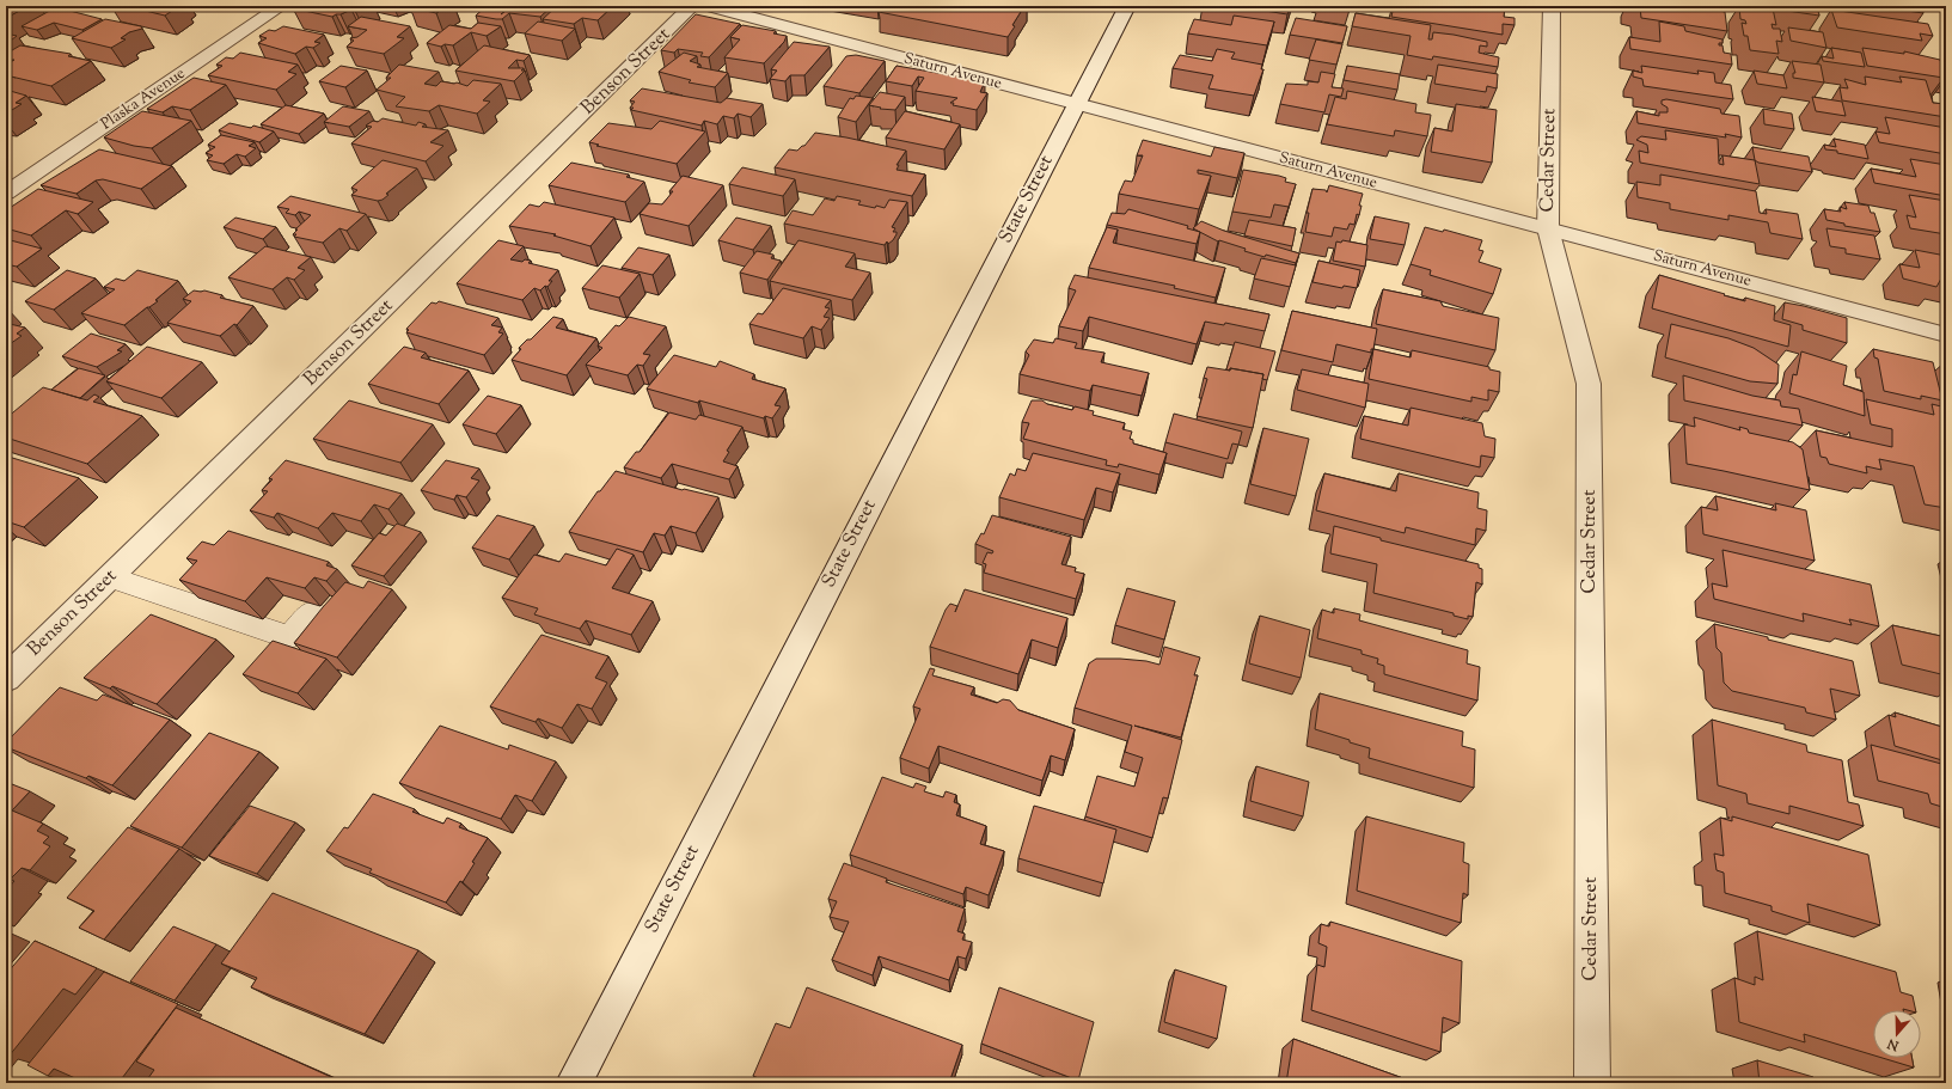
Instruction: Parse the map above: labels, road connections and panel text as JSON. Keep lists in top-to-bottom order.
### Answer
{
  "streets": {
    "street": [
      "Benson Street",
      "Saturn Avenue",
      "Plaska Avenue",
      "Cedar Street",
      "State Street"
    ]
  },
  "crossings": [
    ["Saturn Avenue", "Cedar Street"],
    ["Saturn Avenue", "State Street"]
  ],
  "north": "bottom"
}
